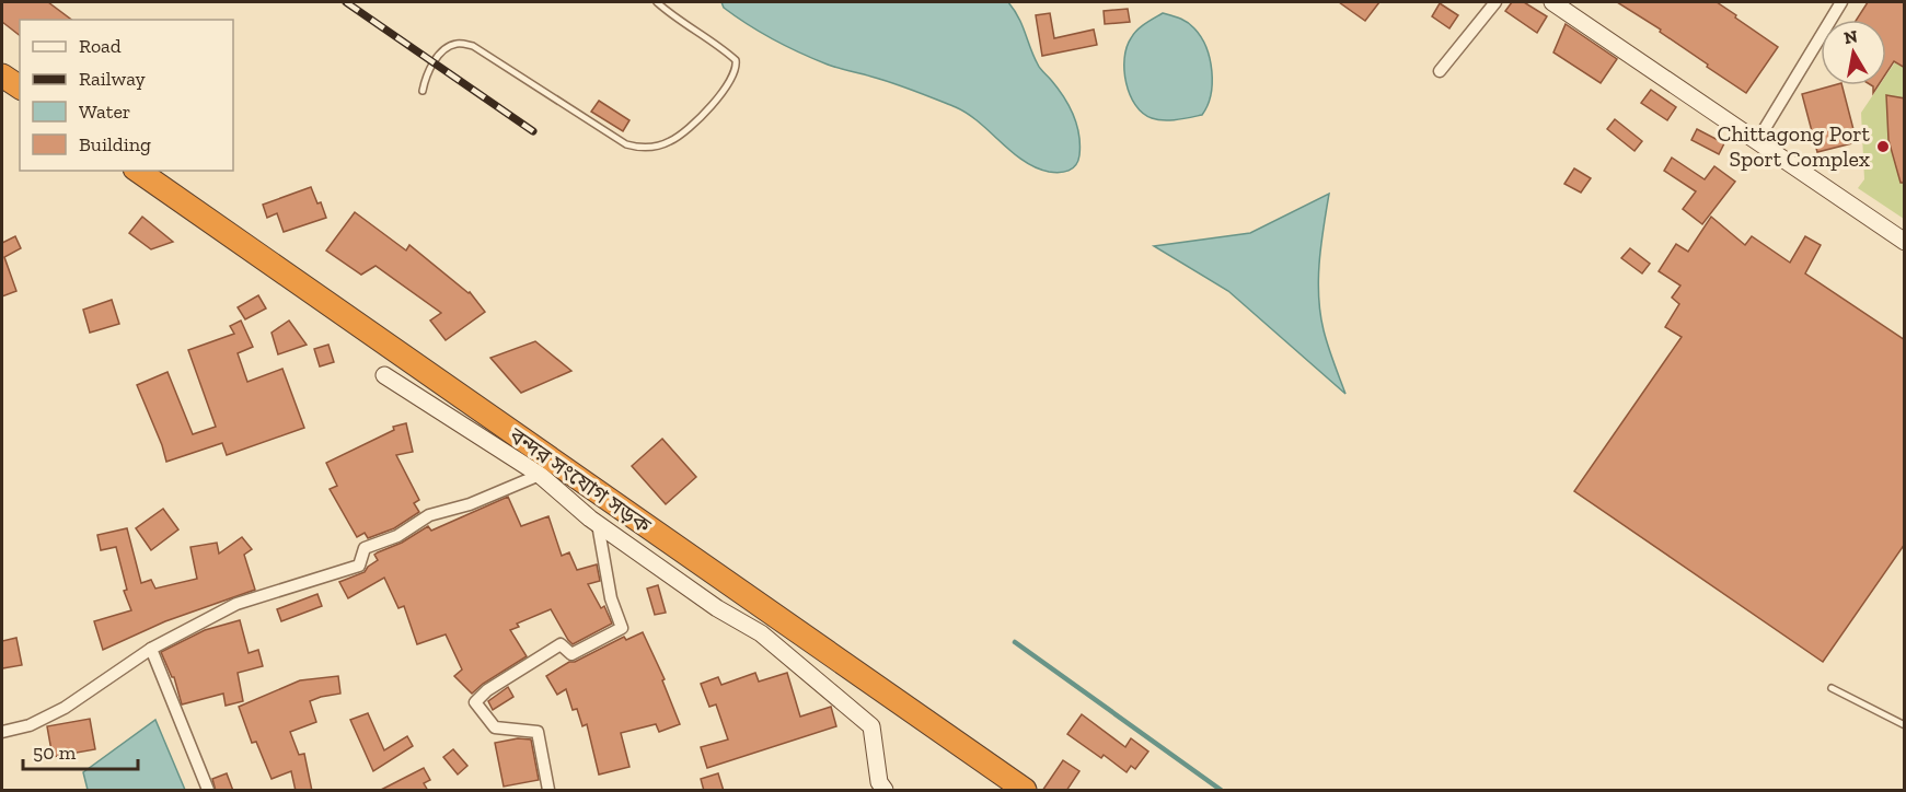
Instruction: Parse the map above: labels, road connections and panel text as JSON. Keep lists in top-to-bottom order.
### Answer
{
  "streets": {
    "highway": ["বন্দর সংযোগ সড়ক"]
  },
  "places": ["Chittagong Port Sport Complex"],
  "legend": [
    "Road",
    "Railway",
    "Water",
    "Building"
  ],
  "scale_bar": "50 m",
  "north": "top"
}
